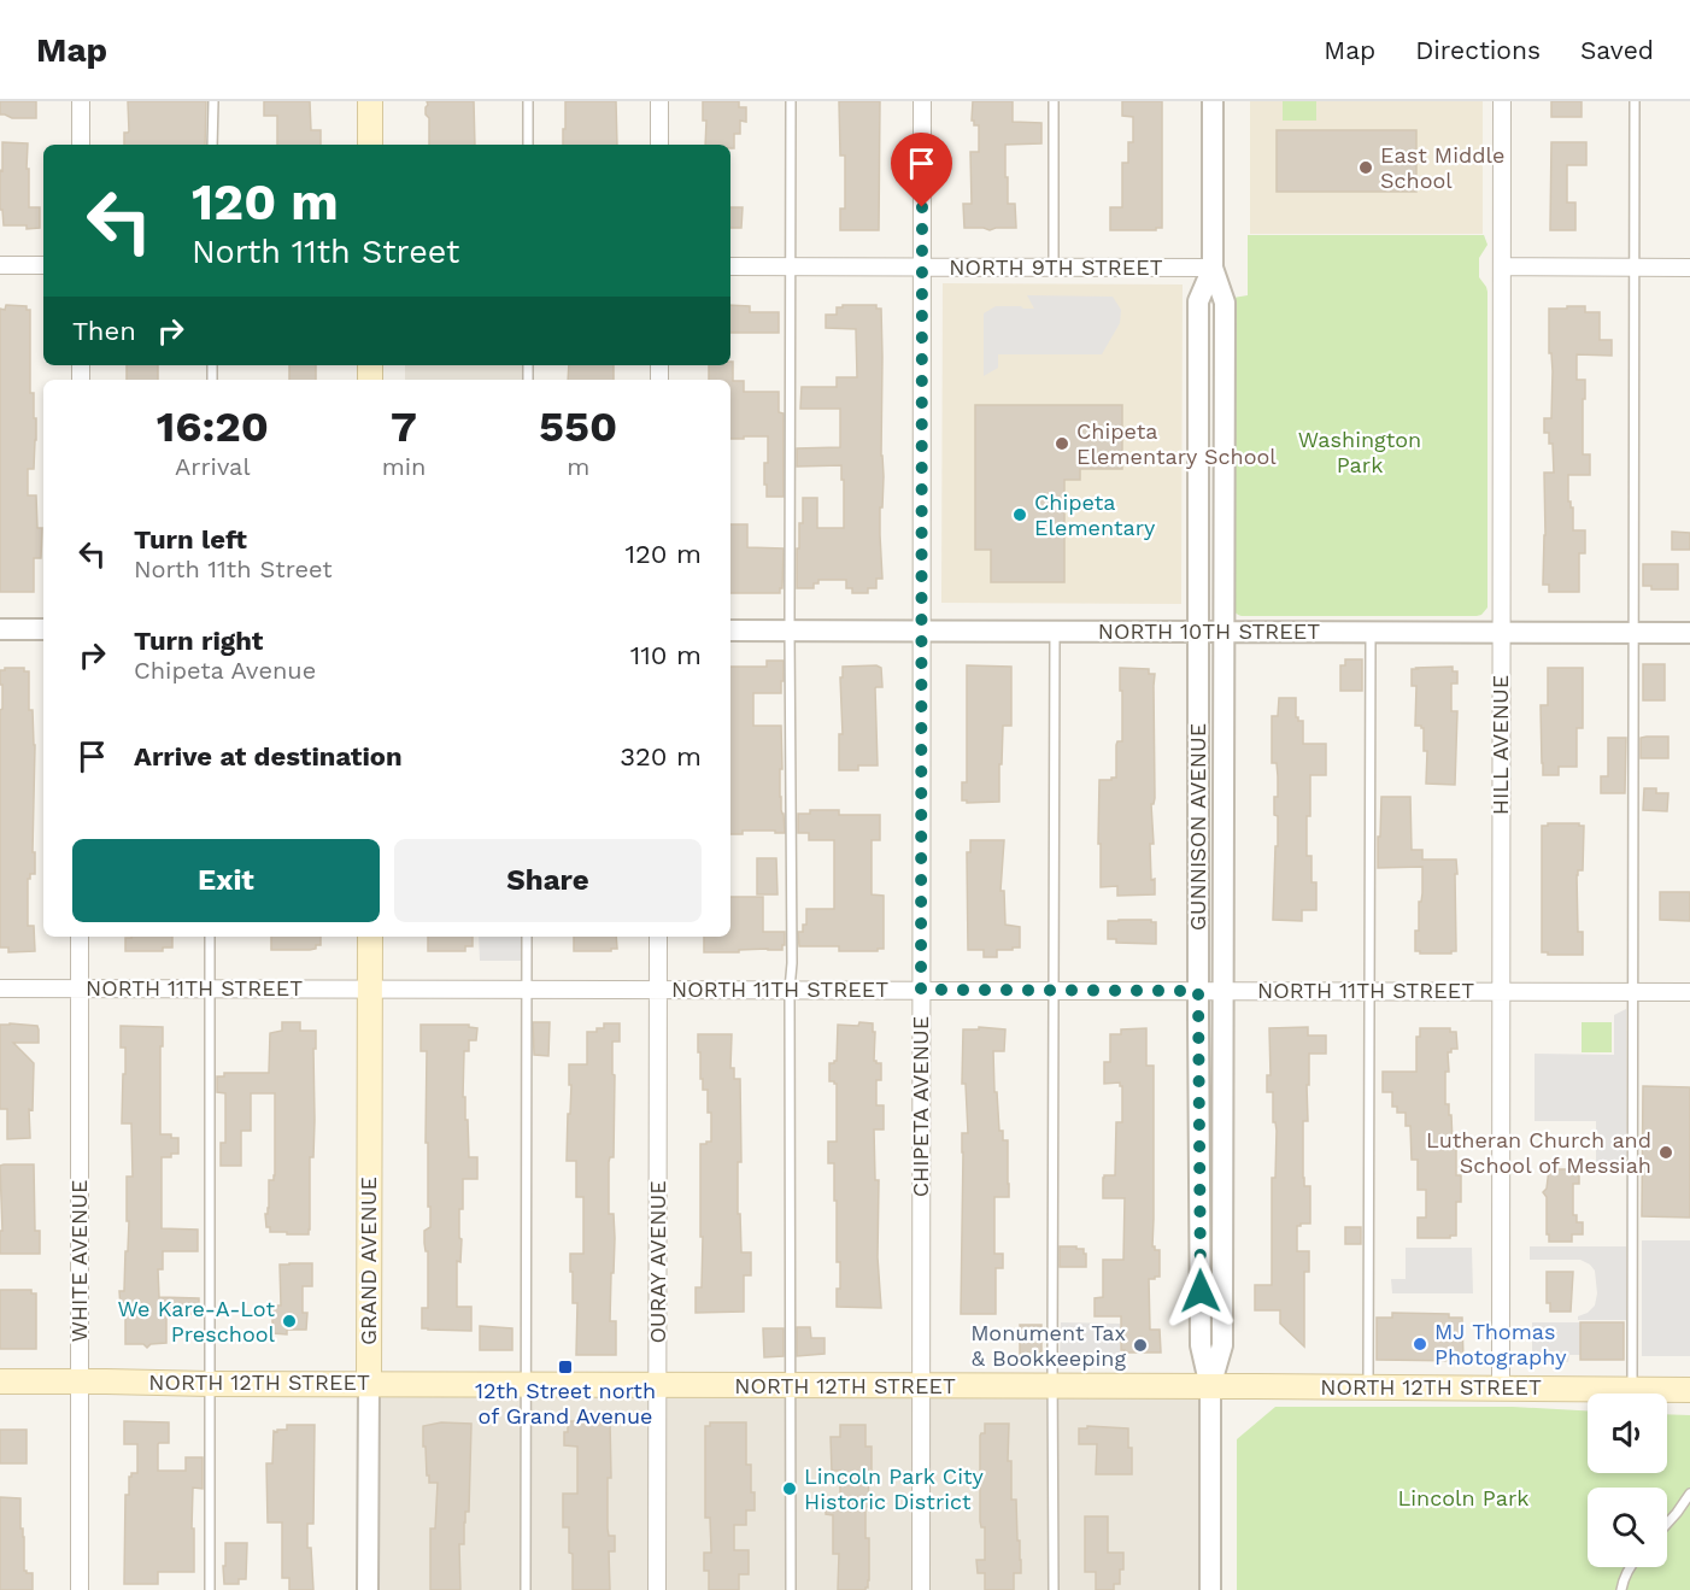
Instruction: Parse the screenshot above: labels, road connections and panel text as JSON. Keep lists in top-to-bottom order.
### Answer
{
  "streets": {
    "main road": ["GRAND AVENUE", "NORTH 12TH STREET"],
    "street": [
      "NORTH 9TH STREET",
      "NORTH 10TH STREET",
      "HILL AVENUE",
      "GUNNISON AVENUE",
      "NORTH 11TH STREET",
      "CHIPETA AVENUE",
      "WHITE AVENUE",
      "OURAY AVENUE"
    ]
  },
  "crossings": [
    ["NORTH 9TH STREET", "GUNNISON AVENUE"],
    ["NORTH 9TH STREET", "CHIPETA AVENUE"],
    ["NORTH 10TH STREET", "HILL AVENUE"],
    ["NORTH 10TH STREET", "GUNNISON AVENUE"],
    ["NORTH 10TH STREET", "CHIPETA AVENUE"],
    ["HILL AVENUE", "NORTH 11TH STREET"],
    ["HILL AVENUE", "NORTH 12TH STREET"],
    ["GUNNISON AVENUE", "NORTH 11TH STREET"],
    ["GUNNISON AVENUE", "NORTH 12TH STREET"],
    ["NORTH 11TH STREET", "CHIPETA AVENUE"],
    ["NORTH 11TH STREET", "WHITE AVENUE"],
    ["NORTH 11TH STREET", "GRAND AVENUE"],
    ["NORTH 11TH STREET", "OURAY AVENUE"],
    ["CHIPETA AVENUE", "NORTH 12TH STREET"],
    ["WHITE AVENUE", "NORTH 12TH STREET"],
    ["GRAND AVENUE", "NORTH 12TH STREET"],
    ["OURAY AVENUE", "NORTH 12TH STREET"]
  ],
  "parks": ["Washington Park", "Lincoln Park"],
  "places": {
    "other": [
      "East Middle School",
      "Chipeta Elementary School",
      "Chipeta Elementary",
      "Lutheran Church and School of Messiah",
      "We Kare-A-Lot Preschool",
      "MJ Thomas Photography",
      "Monument Tax & Bookkeeping",
      "Lincoln Park City Historic District"
    ],
    "transit": ["12th Street north of Grand Avenue"]
  },
  "page": {
    "header": "Map",
    "nav": ["Map", "Directions", "Saved"],
    "turn": ["120 m", "North 11th Street"],
    "then": "Then",
    "eta": [
      "16:20",
      "Arrival",
      "7",
      "min",
      "550",
      "m"
    ],
    "list": [
      {
        "name": "Turn left",
        "note": "North 11th Street",
        "value": "120 m"
      },
      {
        "name": "Turn right",
        "note": "Chipeta Avenue",
        "value": "110 m"
      },
      {
        "name": "Arrive at destination",
        "value": "320 m"
      }
    ],
    "buttons": ["Exit", "Share"]
  }
}
